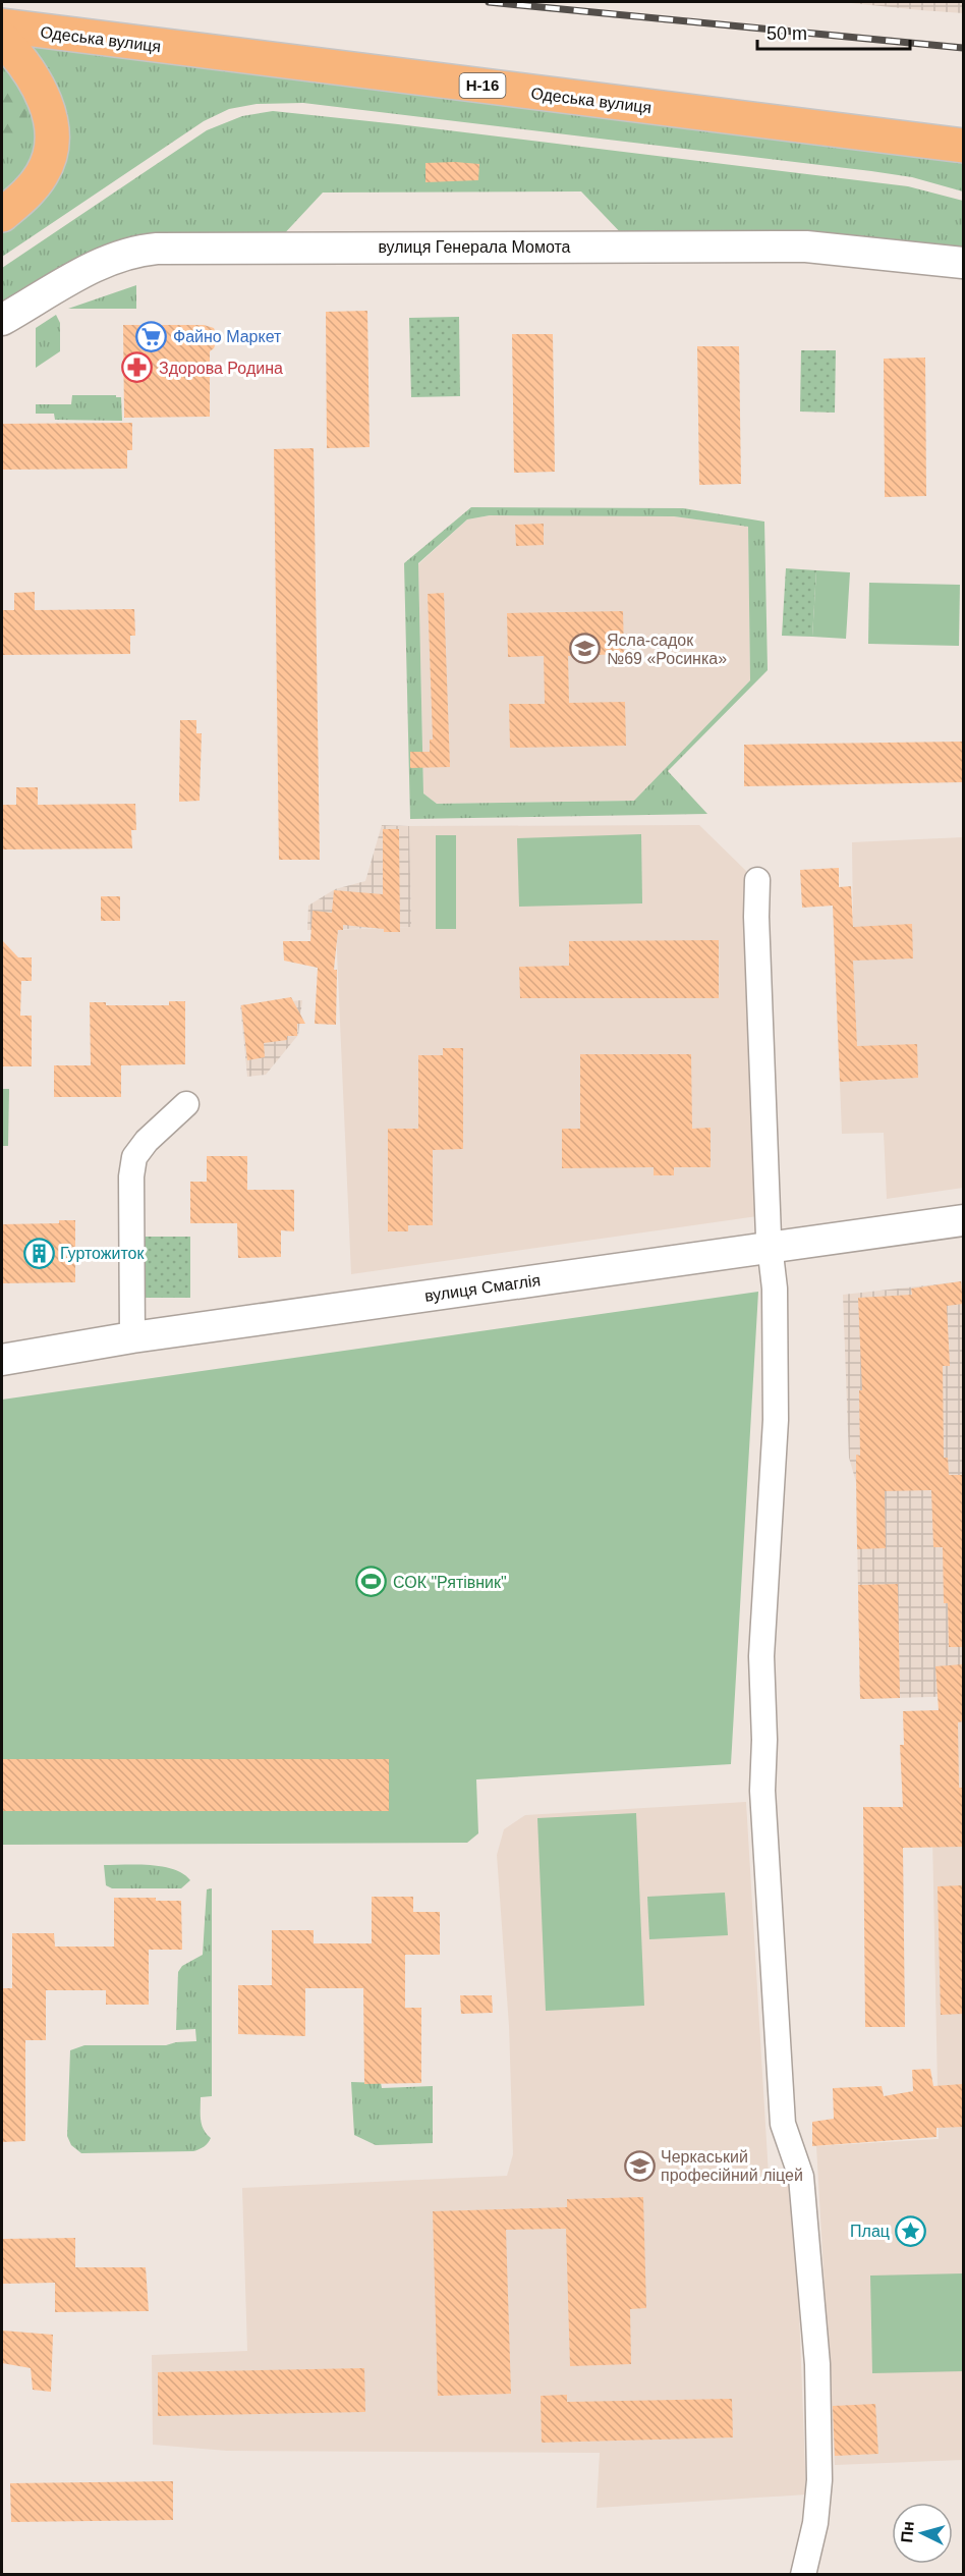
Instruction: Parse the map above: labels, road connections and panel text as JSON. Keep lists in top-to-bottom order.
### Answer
{
  "streets": {
    "main road": ["Одеська вулиця", "Н-16"],
    "street": ["вулиця Генерала Момота", "вулиця Смаглія"]
  },
  "places": {
    "supermarket": ["Файно Маркет"],
    "pharmacy": ["Здорова Родина"],
    "school or university": ["Ясла-садок №69 «Росинка»", "Черкаський професійний ліцей"],
    "building": ["Гуртожиток"],
    "sports": ["СОК \"Рятівник\""],
    "place": ["Плац"]
  },
  "scale_bar": "50 m",
  "north": "left"
}
